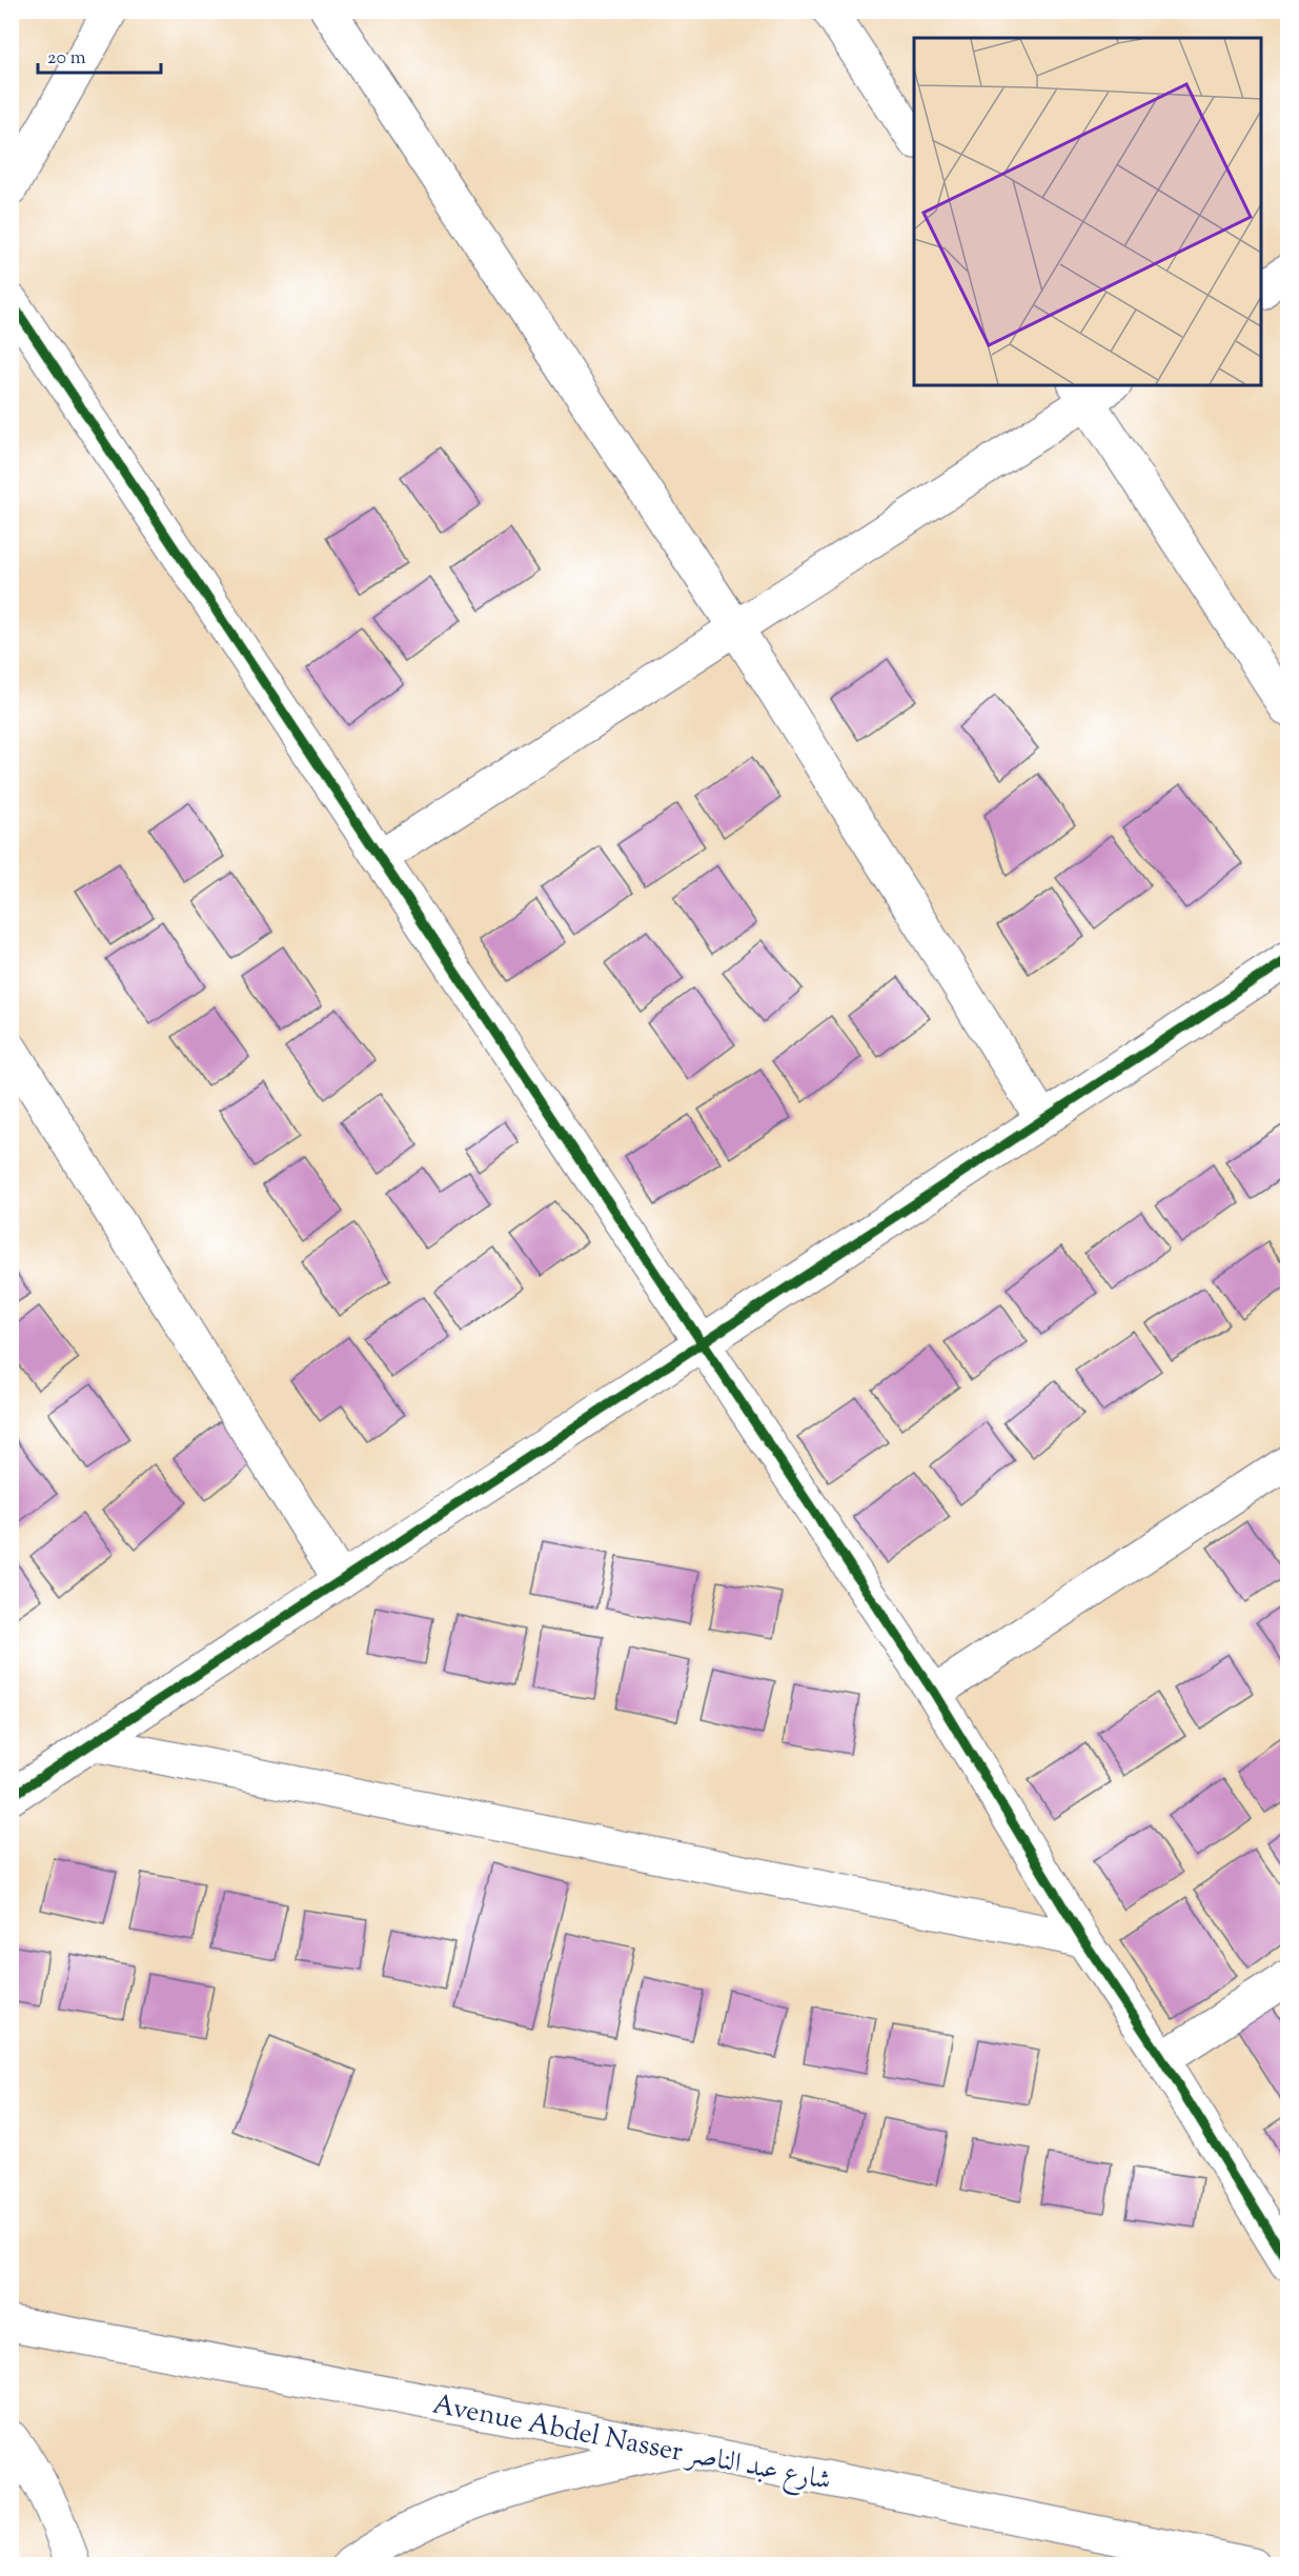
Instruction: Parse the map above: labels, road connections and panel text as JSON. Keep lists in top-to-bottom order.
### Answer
{
  "streets": {
    "street": ["Avenue Abdel Nasser شارع عبد الناصر"]
  },
  "scale_bar": "20 m"
}
